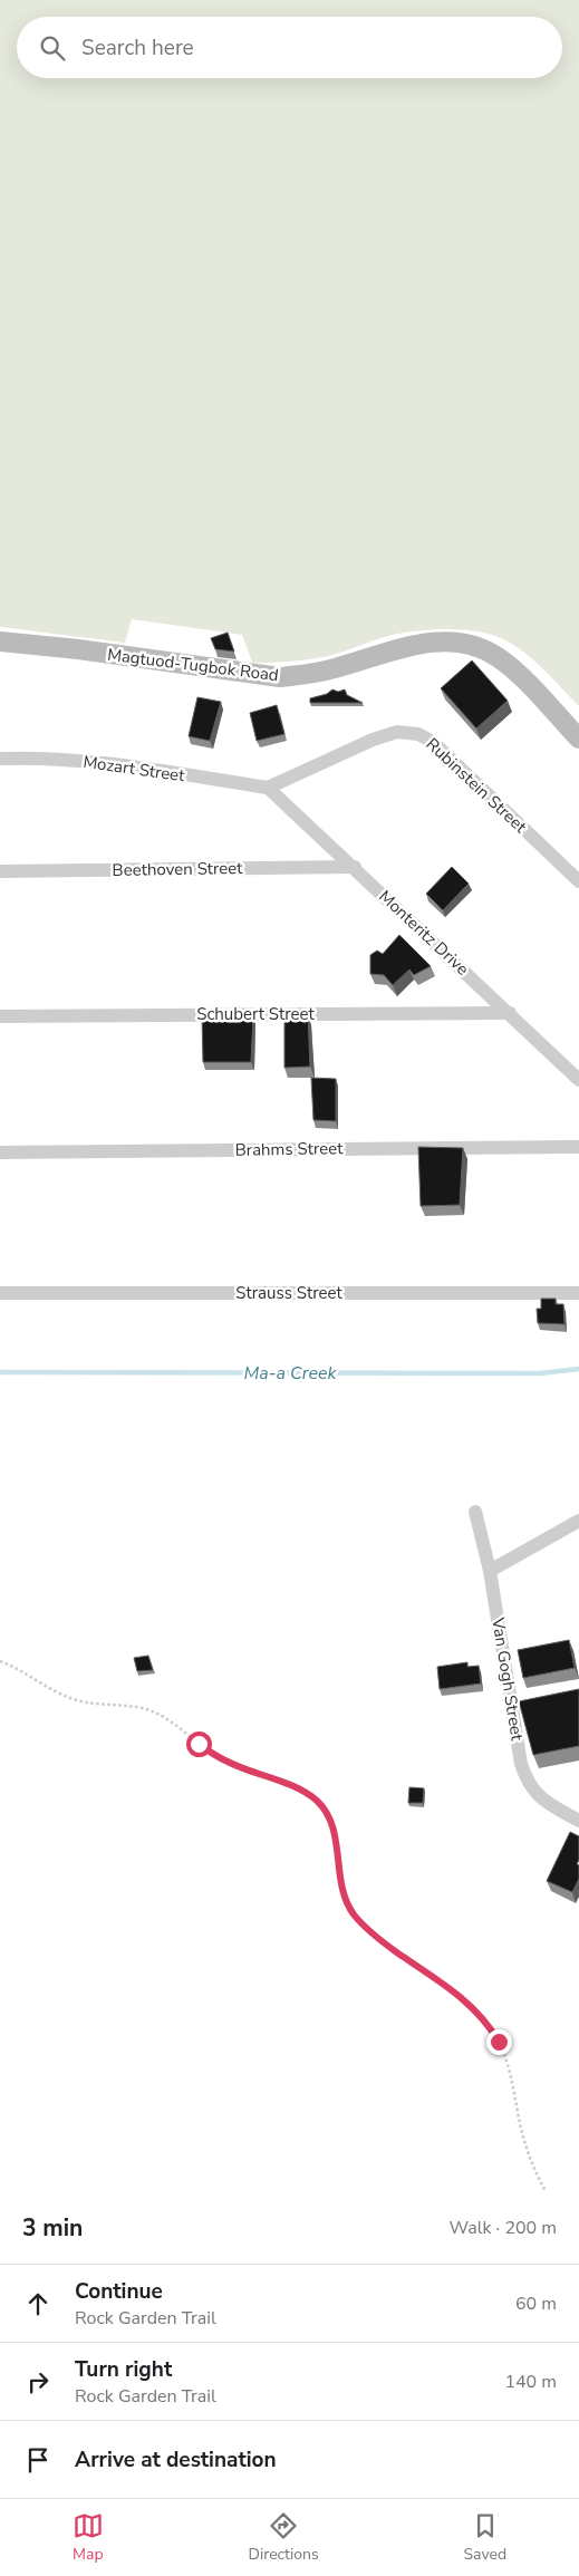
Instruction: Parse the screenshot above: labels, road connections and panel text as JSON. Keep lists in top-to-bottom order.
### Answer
{
  "streets": {
    "main road": ["Magtuod-Tugbok Road"],
    "street": [
      "Mozart Street",
      "Rubinstein Street",
      "Beethoven Street",
      "Monteritz Drive",
      "Schubert Street",
      "Brahms Street",
      "Strauss Street",
      "Van Gogh Street"
    ]
  },
  "crossings": [
    ["Mozart Street", "Rubinstein Street"],
    ["Mozart Street", "Monteritz Drive"],
    ["Rubinstein Street", "Monteritz Drive"],
    ["Beethoven Street", "Monteritz Drive"],
    ["Monteritz Drive", "Schubert Street"]
  ],
  "water": ["Ma-a Creek"],
  "page": {
    "search": "Search here",
    "heading": ["3 min", "Walk · 200 m"],
    "list": [
      ["Continue", "Rock Garden Trail", "60 m"],
      ["Turn right", "Rock Garden Trail", "140 m"],
      "Arrive at destination"
    ],
    "nav": ["Map", "Directions", "Saved"]
  }
}
